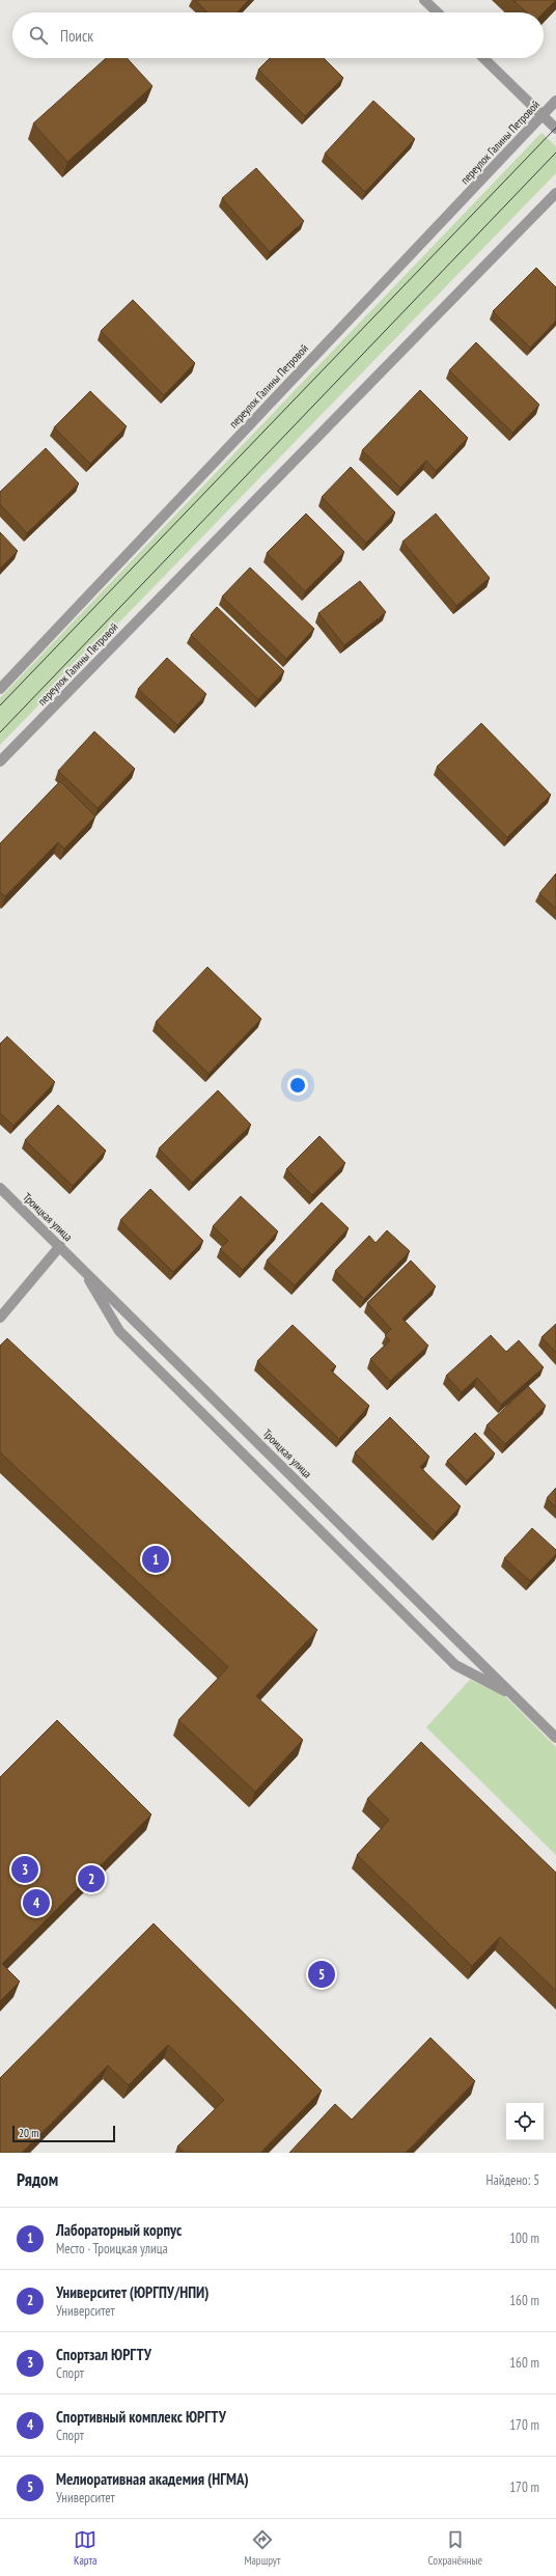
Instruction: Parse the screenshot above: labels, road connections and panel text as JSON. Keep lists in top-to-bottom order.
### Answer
{
  "streets": {
    "street": ["переулок Галины Петровой", "Троицкая улица"]
  },
  "scale_bar": "20 m",
  "page": {
    "search": "Поиск",
    "pins": [
      "1",
      "3",
      "2",
      "4",
      "5"
    ],
    "scale": "20 m",
    "heading": ["Рядом", "Найдено: 5"],
    "list": [
      {
        "mark": "1",
        "name": "Лабораторный корпус",
        "note": "Место · Троицкая улица",
        "value": "100 m"
      },
      {
        "mark": "2",
        "name": "Университет (ЮРГПУ/НПИ)",
        "note": "Университет",
        "value": "160 m"
      },
      {
        "mark": "3",
        "name": "Спортзал ЮРГТУ",
        "note": "Спорт",
        "value": "160 m"
      },
      {
        "mark": "4",
        "name": "Спортивный комплекс ЮРГТУ",
        "note": "Спорт",
        "value": "170 m"
      },
      {
        "mark": "5",
        "name": "Мелиоративная академия (НГМА)",
        "note": "Университет",
        "value": "170 m"
      }
    ],
    "nav": ["Карта", "Маршрут", "Сохранённые"]
  }
}
